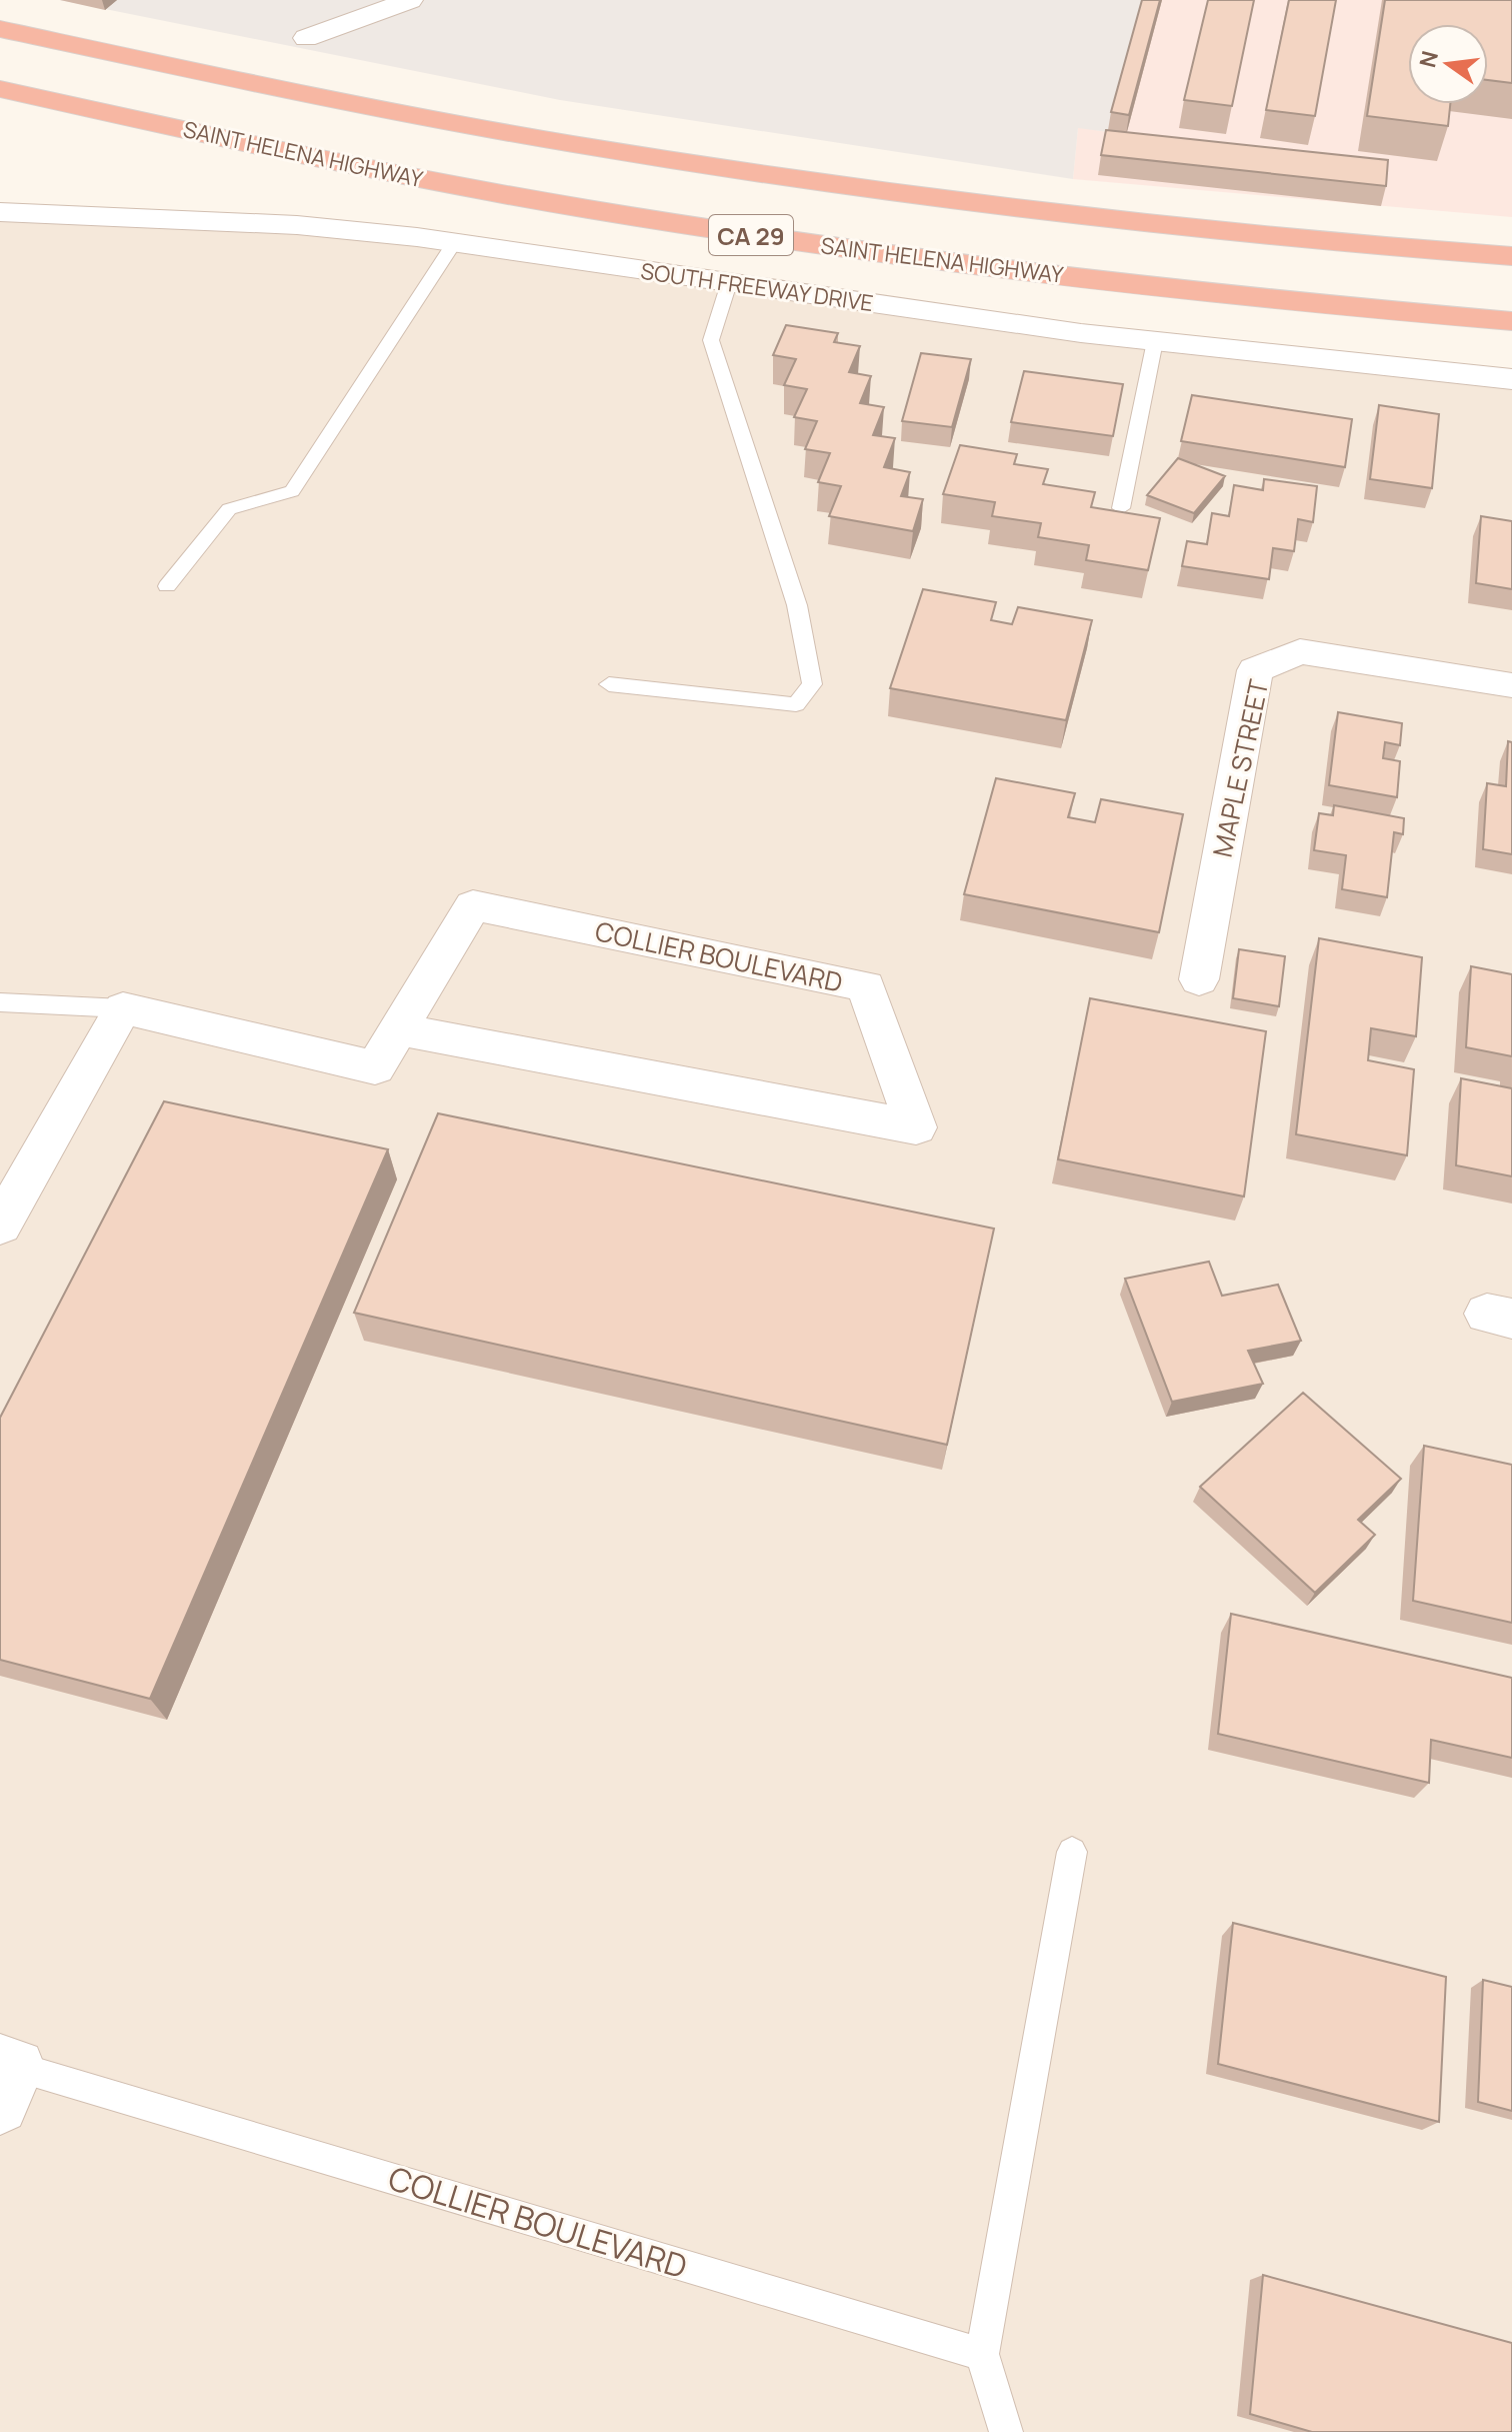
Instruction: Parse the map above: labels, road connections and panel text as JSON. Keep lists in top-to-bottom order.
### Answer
{
  "streets": {
    "highway": ["SAINT HELENA HIGHWAY", "CA 29"],
    "street": ["SOUTH FREEWAY DRIVE", "MAPLE STREET", "COLLIER BOULEVARD"]
  },
  "north": "left"
}
